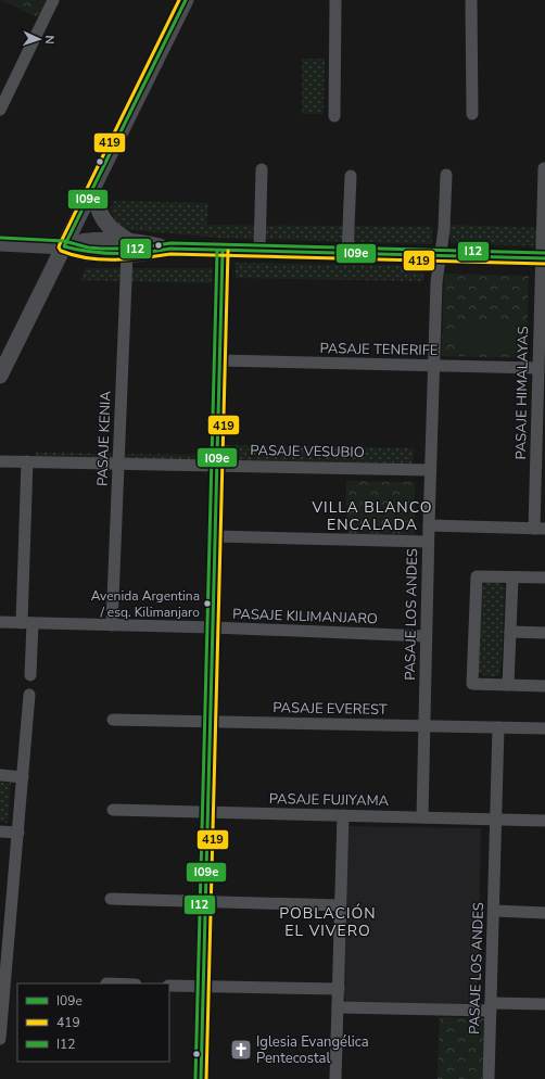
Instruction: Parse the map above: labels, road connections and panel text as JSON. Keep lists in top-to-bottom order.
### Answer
{
  "streets": {
    "street": [
      "PASAJE TENERIFE",
      "PASAJE HIMALAYAS",
      "PASAJE KENIA",
      "PASAJE VESUBIO",
      "PASAJE LOS ANDES",
      "PASAJE KILIMANJARO",
      "PASAJE EVEREST",
      "PASAJE FUJIYAMA"
    ]
  },
  "crossings": [
    ["PASAJE TENERIFE", "PASAJE HIMALAYAS"],
    ["PASAJE TENERIFE", "PASAJE LOS ANDES"],
    ["PASAJE KENIA", "PASAJE VESUBIO"],
    ["PASAJE KENIA", "PASAJE KILIMANJARO"],
    ["PASAJE VESUBIO", "PASAJE LOS ANDES"],
    ["PASAJE LOS ANDES", "PASAJE KILIMANJARO"],
    ["PASAJE LOS ANDES", "PASAJE EVEREST"],
    ["PASAJE LOS ANDES", "PASAJE FUJIYAMA"]
  ],
  "districts": ["VILLA BLANCO ENCALADA", "POBLACIÓN EL VIVERO"],
  "places": {
    "other": ["Avenida Argentina / esq. Kilimanjaro"],
    "church": ["Iglesia Evangélica Pentecostal"]
  },
  "lines": ["transit line I09e", "transit line 419", "transit line I12"],
  "legend": ["I09e", "419", "I12"],
  "north": "right"
}
